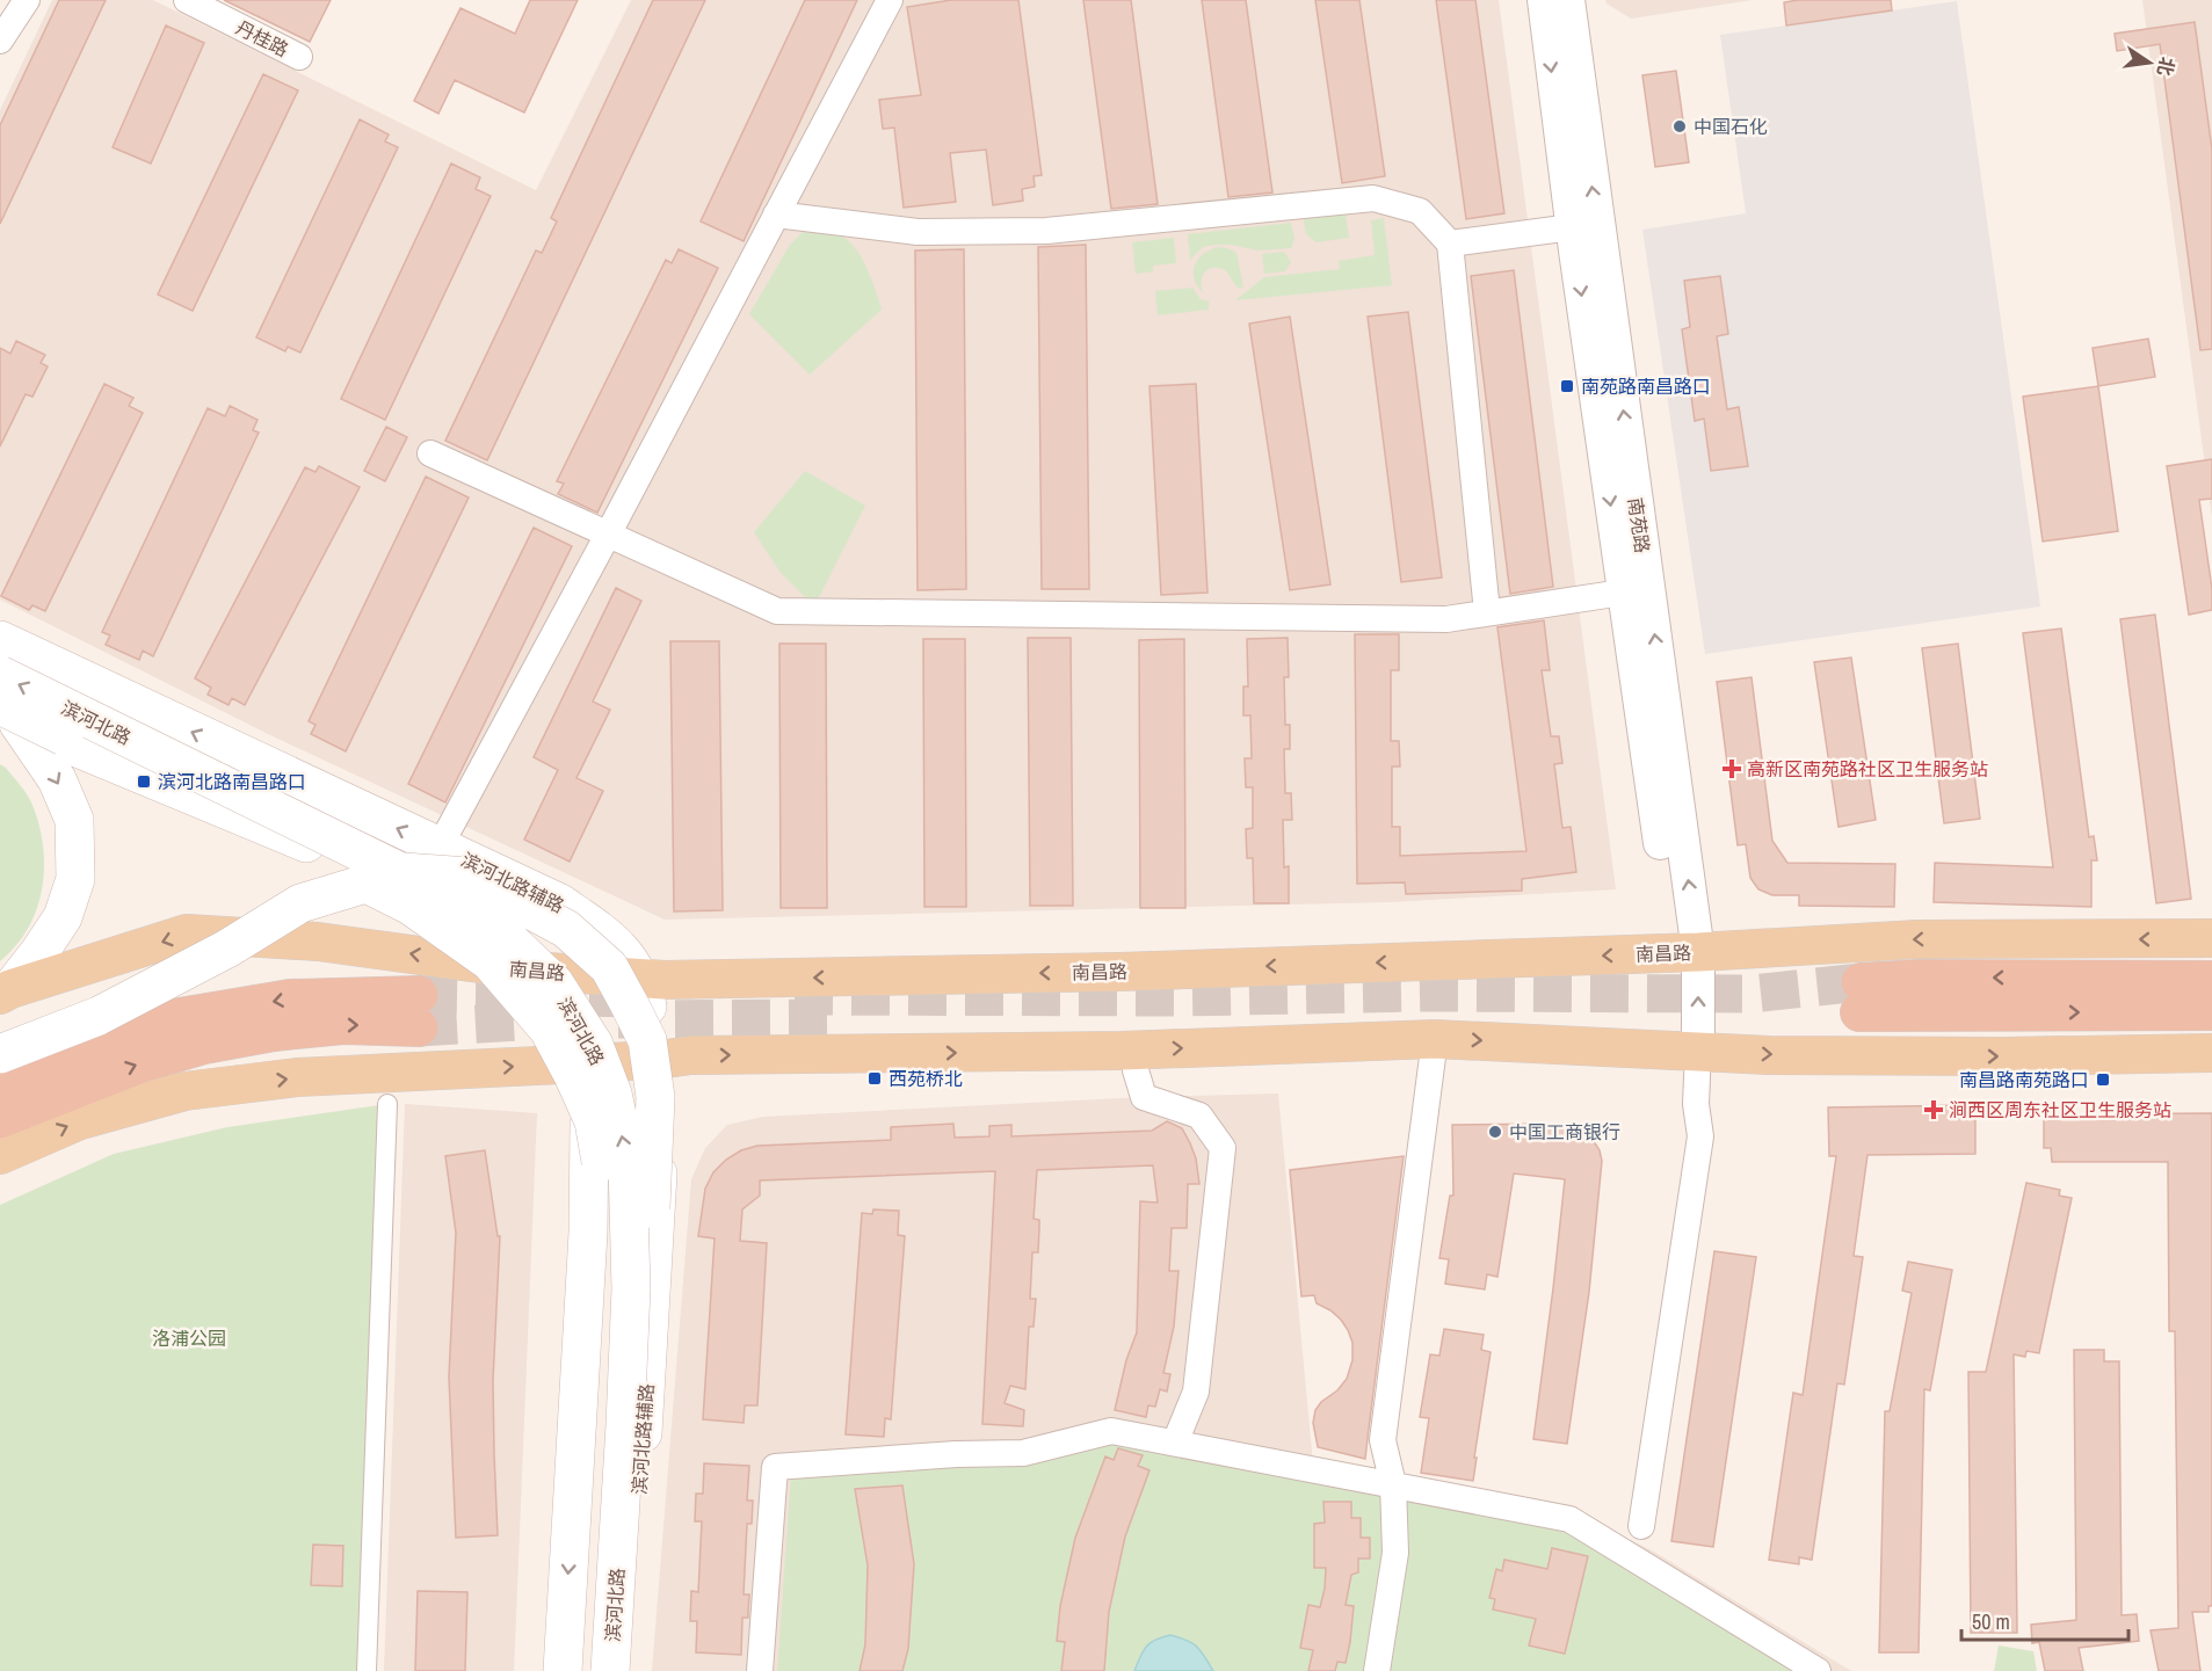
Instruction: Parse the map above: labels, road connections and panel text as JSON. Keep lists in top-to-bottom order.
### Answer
{
  "streets": {
    "main road": ["滨河北路", "滨河北路辅路", "南昌路"],
    "street": ["丹桂路", "南苑路"]
  },
  "crossings": [
    ["南苑路", "南昌路"],
    ["滨河北路辅路", "南昌路"]
  ],
  "one_way": ["滨河北路"],
  "parks": ["洛浦公园"],
  "places": {
    "other": ["中国石化", "中国工商银行"],
    "transit": [
      "南苑路南昌路口",
      "滨河北路南昌路口",
      "西苑桥北",
      "南昌路南苑路口"
    ],
    "health": ["高新区南苑路社区卫生服务站", "涧西区周东社区卫生服务站"]
  },
  "scale_bar": "50 m",
  "north": "right"
}
